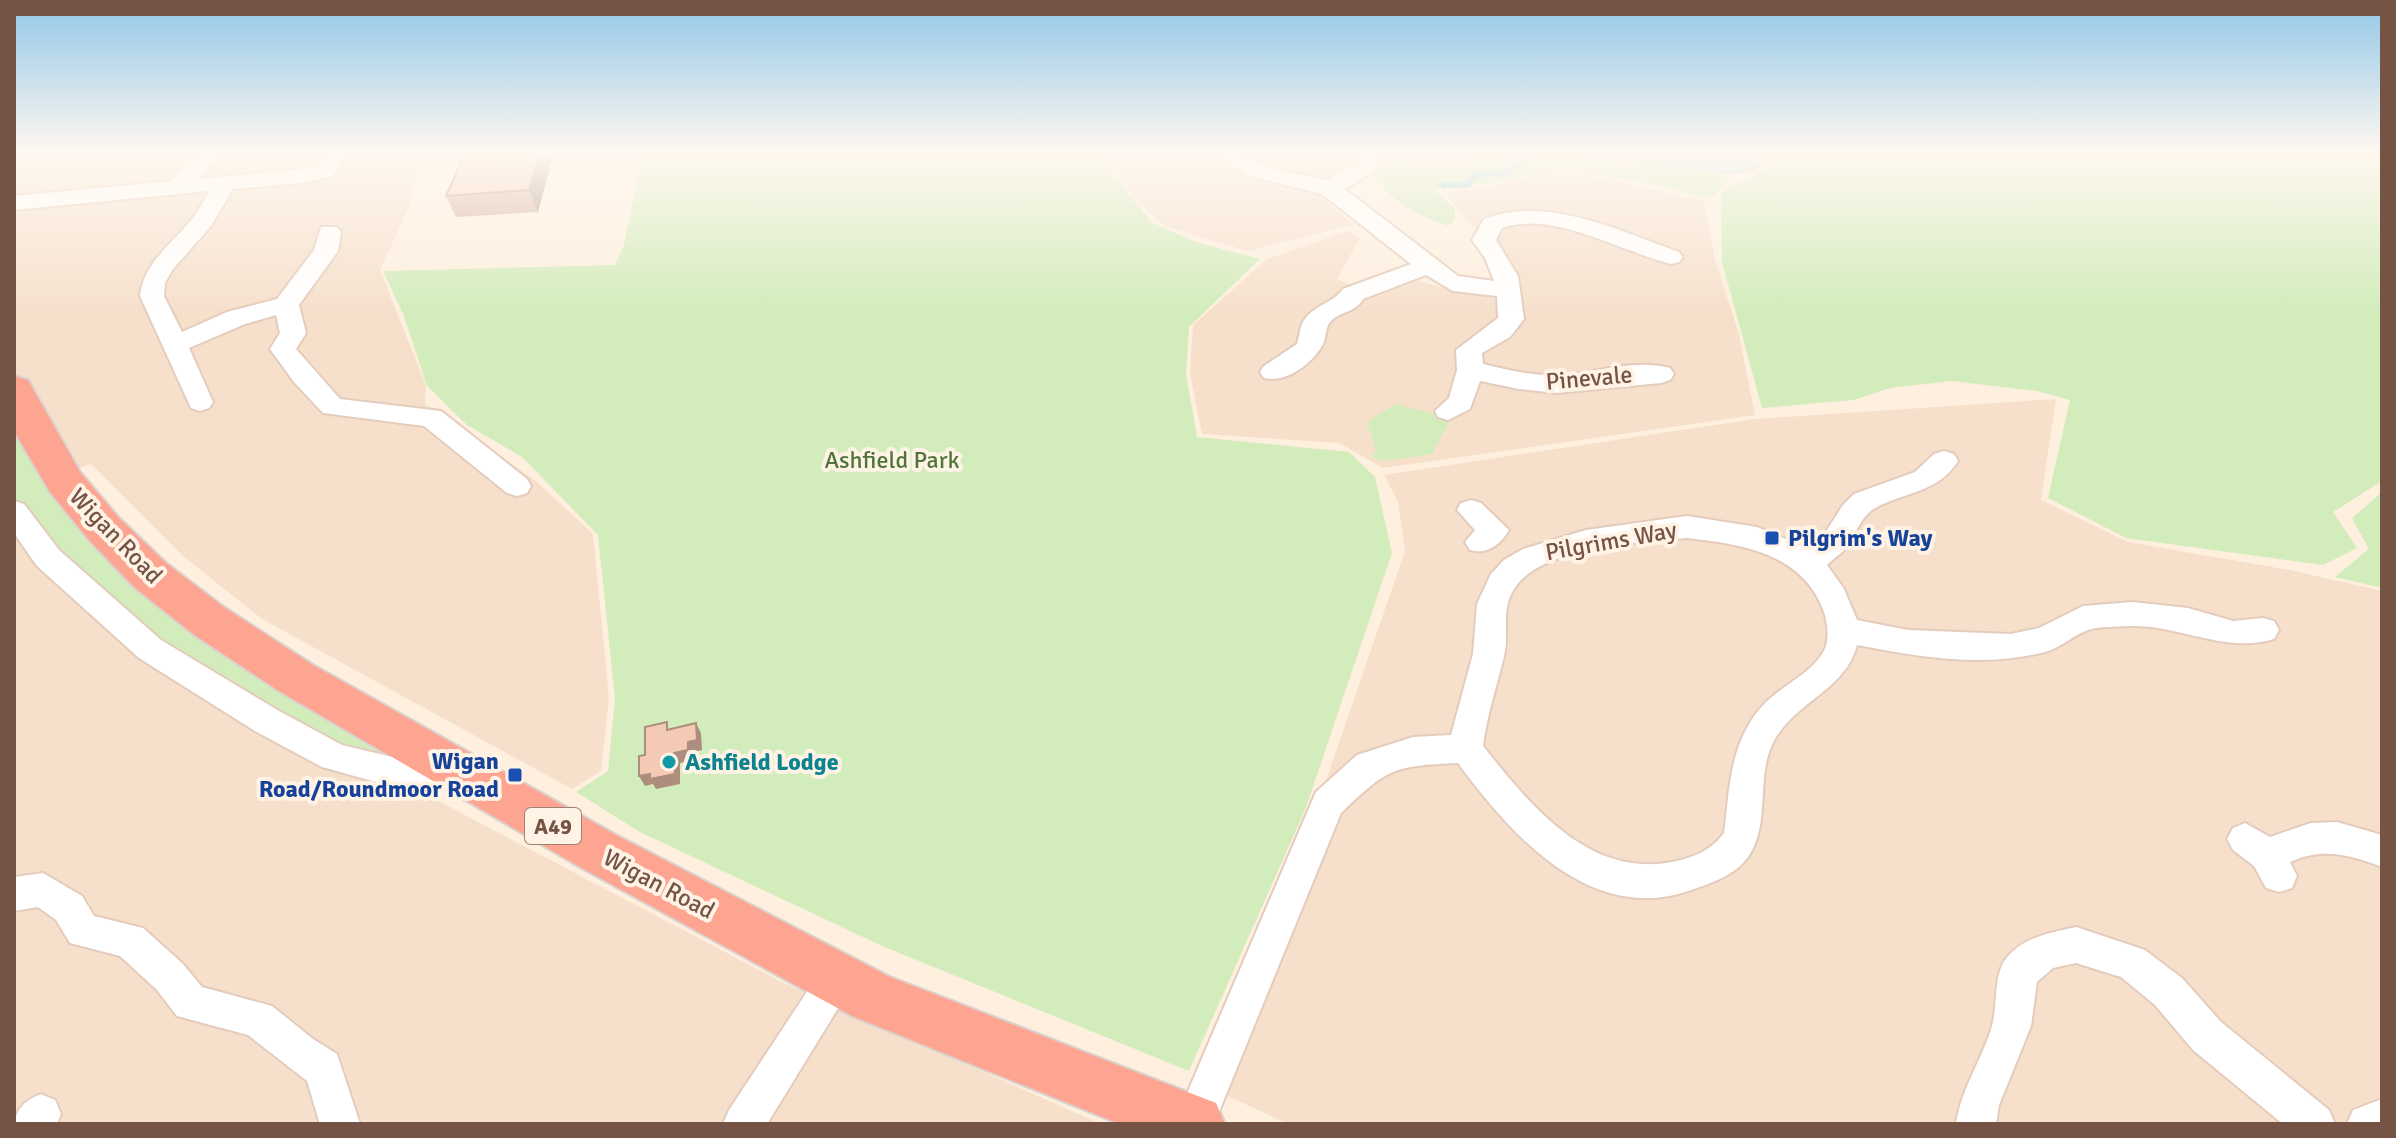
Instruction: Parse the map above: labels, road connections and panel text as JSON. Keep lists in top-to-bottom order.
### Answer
{
  "streets": {
    "highway": ["Wigan Road", "A49"],
    "street": ["Pinevale", "Pilgrims Way"]
  },
  "parks": ["Ashfield Park"],
  "places": {
    "transit": ["Pilgrim's Way", "Wigan Road/Roundmoor Road"],
    "other": ["Ashfield Lodge"]
  }
}
